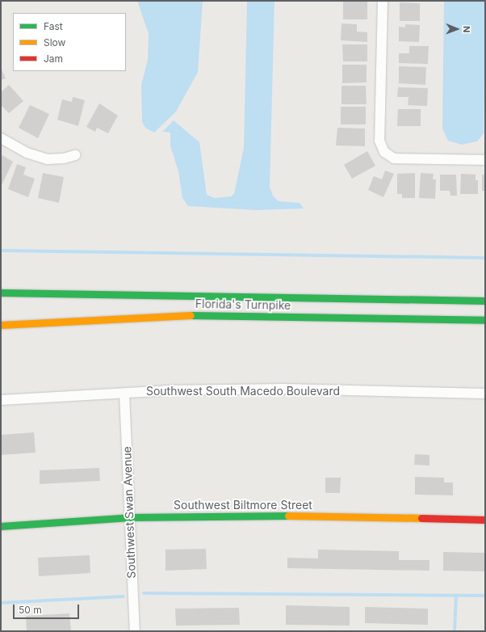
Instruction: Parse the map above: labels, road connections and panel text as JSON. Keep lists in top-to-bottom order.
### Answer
{
  "streets": {
    "main road": ["Florida's Turnpike", "Southwest Biltmore Street"],
    "street": ["Southwest South Macedo Boulevard", "Southwest Swan Avenue"]
  },
  "crossings": [
    ["Southwest South Macedo Boulevard", "Southwest Swan Avenue"],
    ["Southwest Biltmore Street", "Southwest Swan Avenue"]
  ],
  "legend": ["Fast", "Slow", "Jam"],
  "scale_bar": "50 m",
  "north": "right"
}
